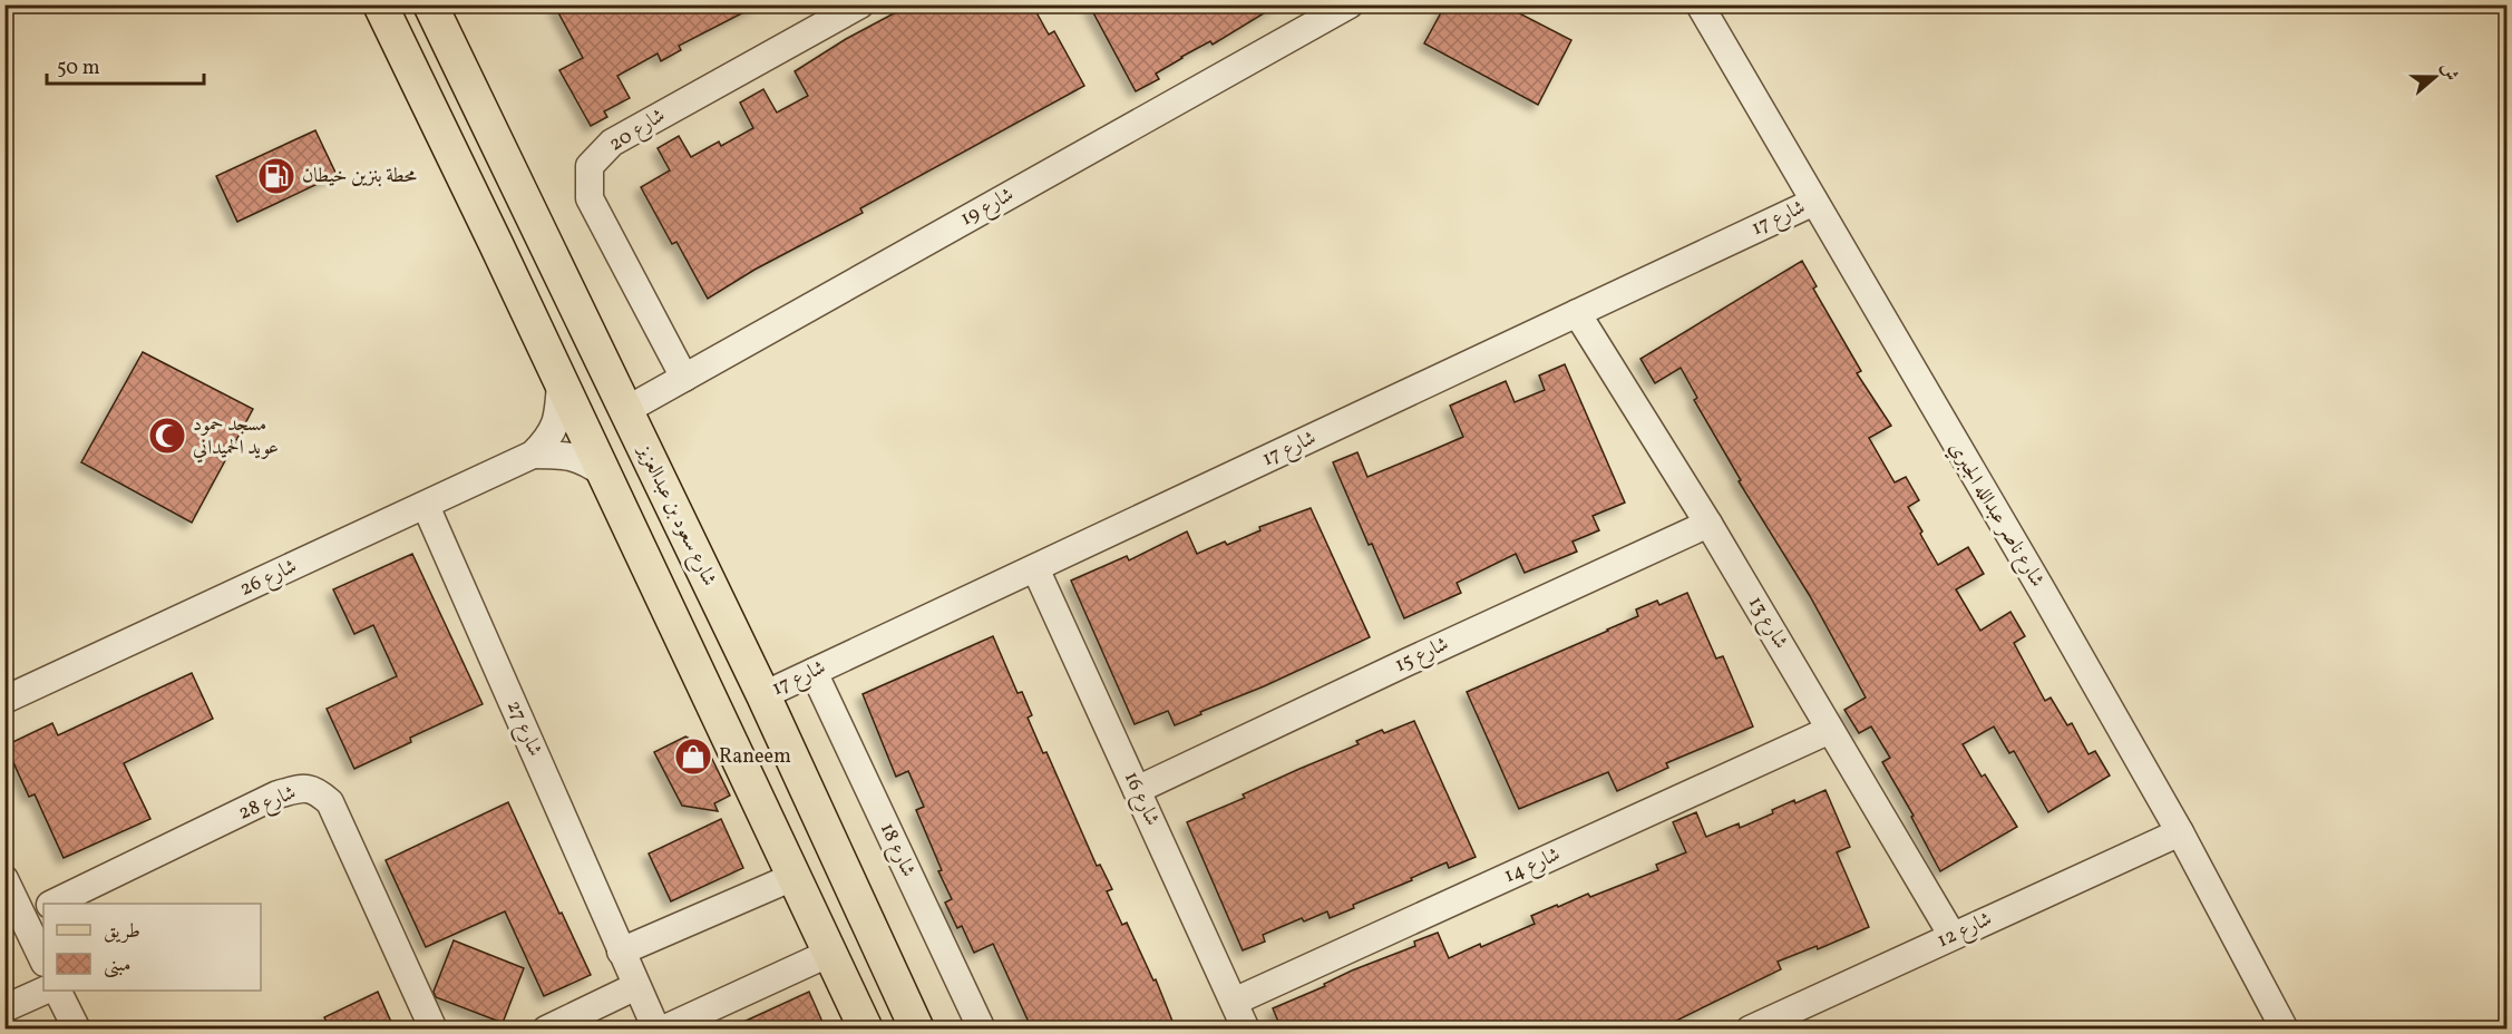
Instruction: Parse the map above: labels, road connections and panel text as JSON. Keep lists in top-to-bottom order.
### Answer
{
  "streets": {
    "main road": ["شارع سعود بن عبدالعزيز"],
    "street": [
      "شارع 20",
      "شارع 19",
      "شارع 17",
      "شارع ناصر عبدالله الجبري",
      "شارع 26",
      "شارع 13",
      "شارع 15",
      "شارع 27",
      "شارع 16",
      "شارع 28",
      "شارع 18",
      "شارع 14",
      "شارع 12"
    ]
  },
  "crossings": [
    ["شارع 20", "شارع 19"],
    ["شارع 19", "شارع سعود بن عبدالعزيز"],
    ["شارع 17", "شارع ناصر عبدالله الجبري"],
    ["شارع 17", "شارع سعود بن عبدالعزيز"],
    ["شارع 17", "شارع 13"],
    ["شارع 17", "شارع 16"],
    ["شارع 17", "شارع 18"],
    ["شارع ناصر عبدالله الجبري", "شارع 12"],
    ["شارع 26", "شارع 27"],
    ["شارع 13", "شارع 15"],
    ["شارع 13", "شارع 14"],
    ["شارع 13", "شارع 12"],
    ["شارع 15", "شارع 16"],
    ["شارع 16", "شارع 14"]
  ],
  "places": {
    "fuel station": ["محطة بنزين خيطان"],
    "mosque": ["مسجد حمود عويد الحميداني"],
    "shop": ["Raneem"]
  },
  "legend": ["طريق", "مبنى"],
  "scale_bar": "50 m",
  "north": "right"
}
